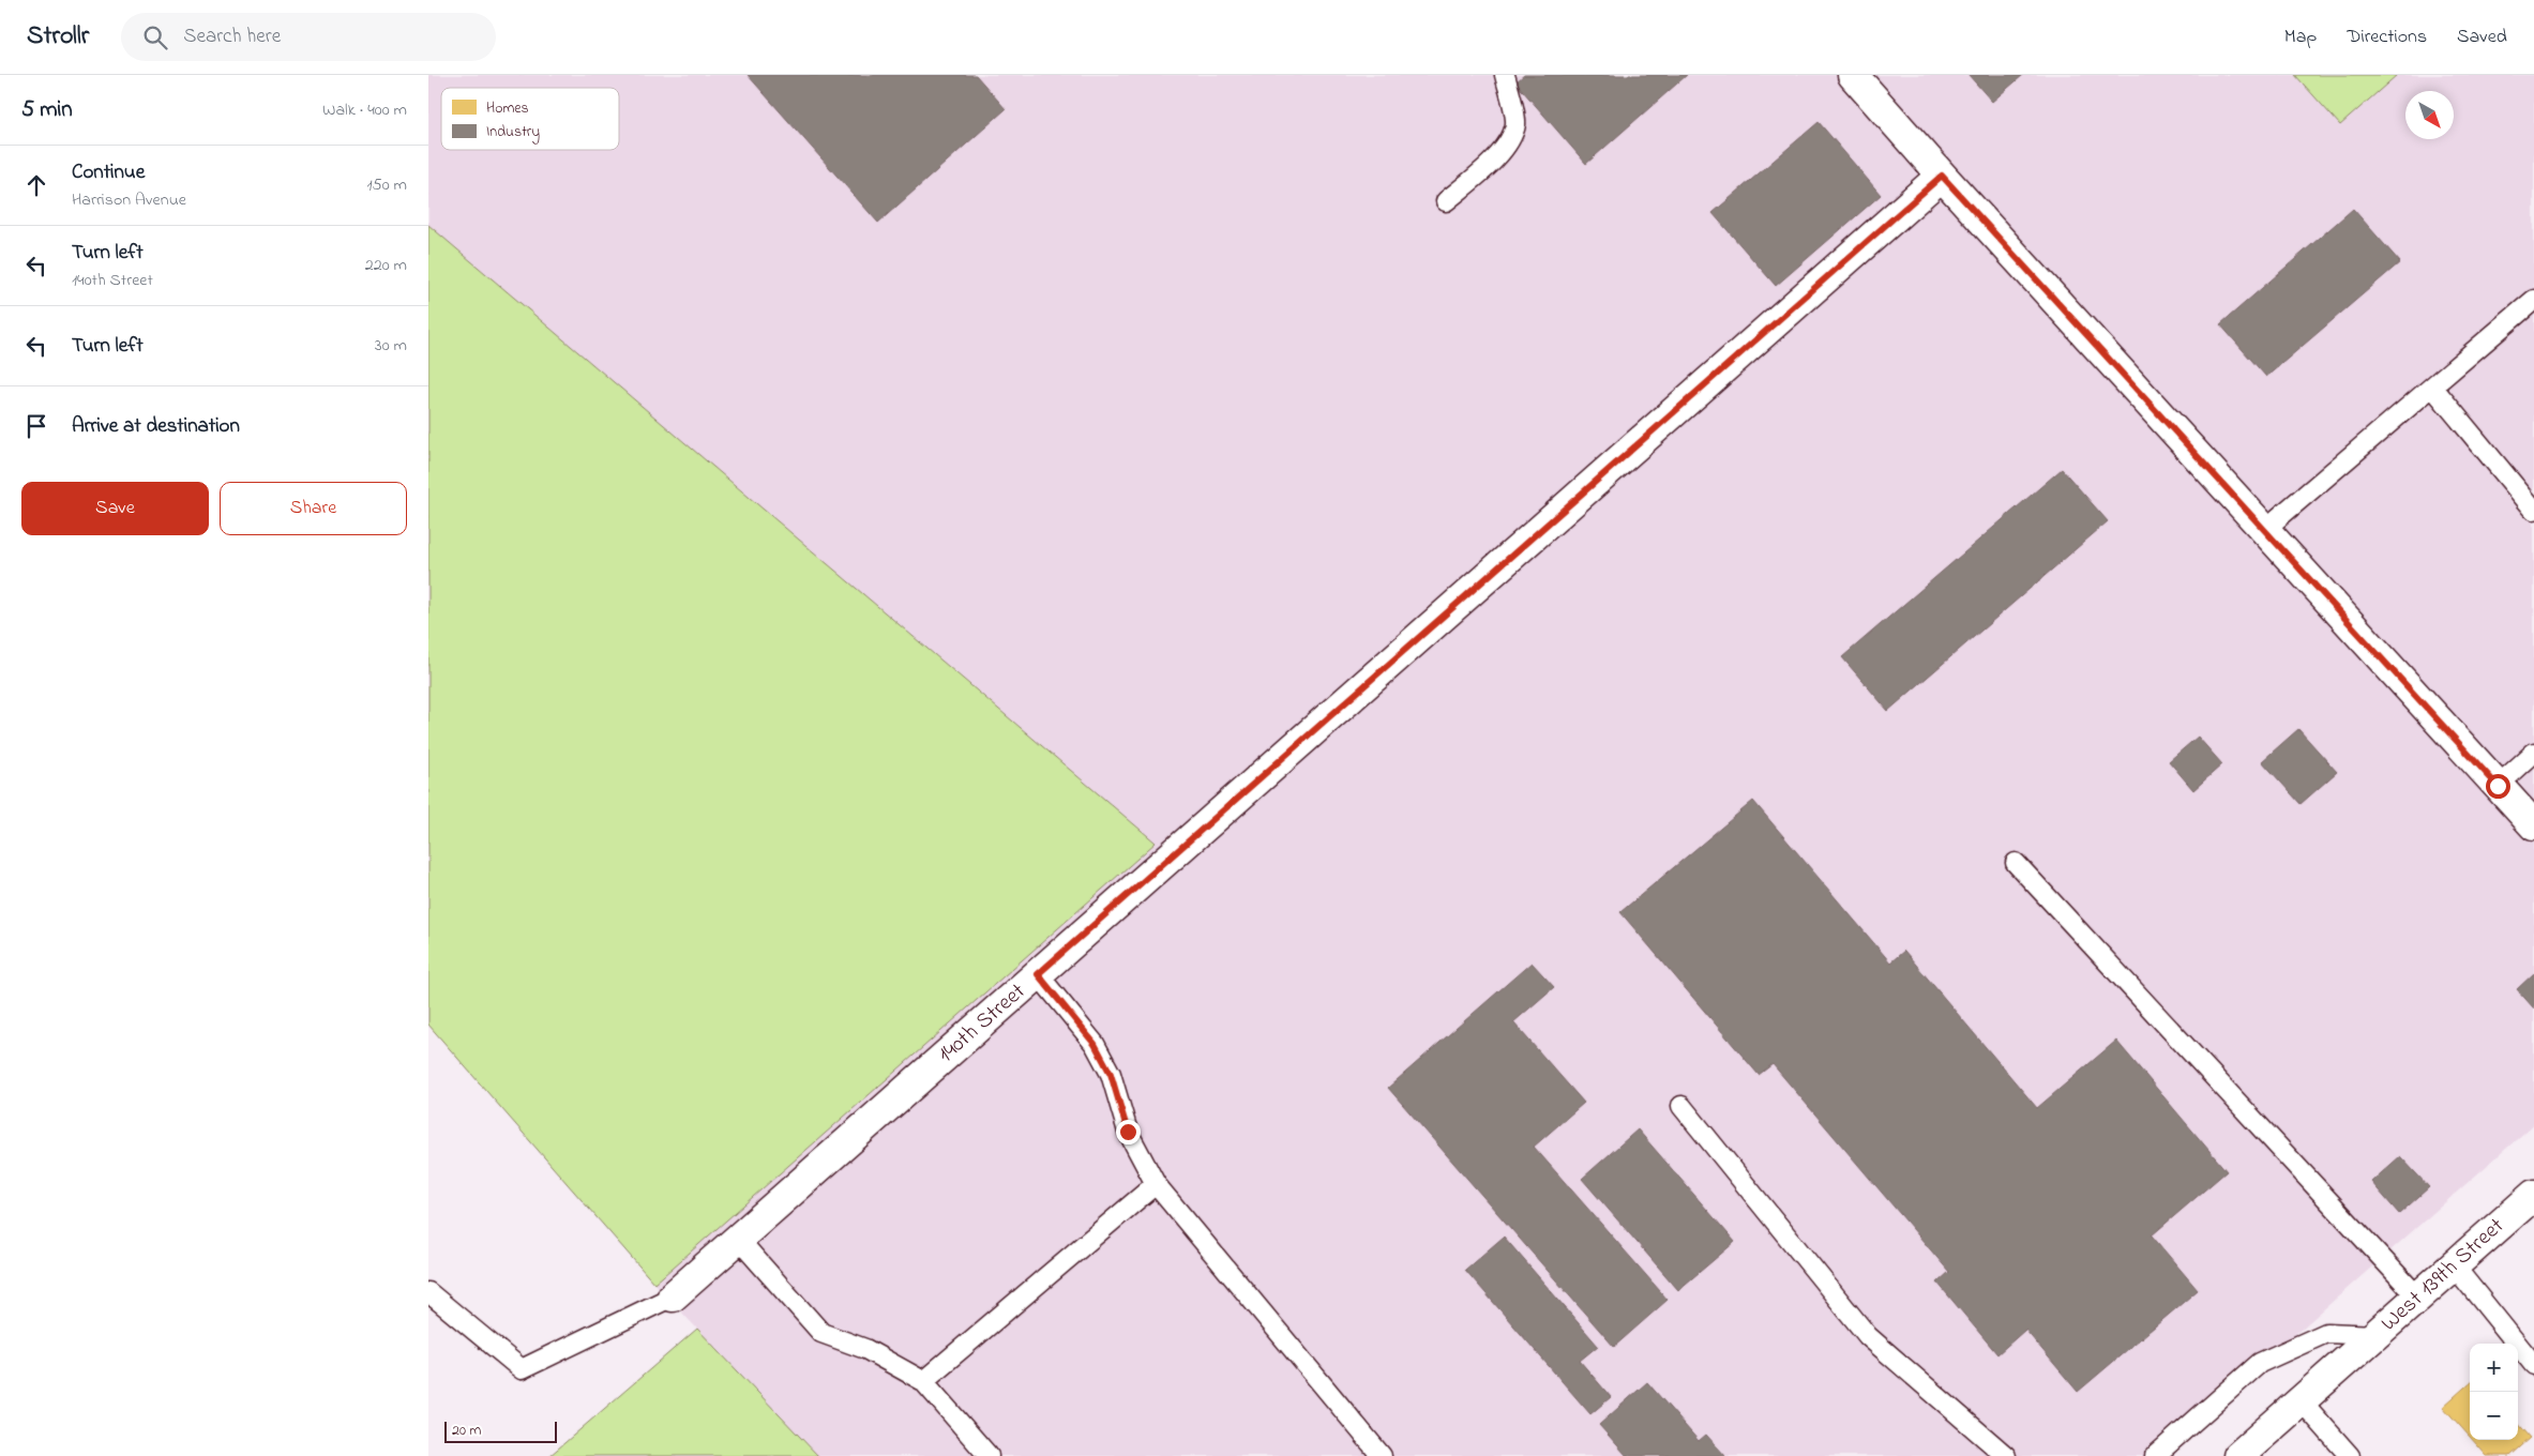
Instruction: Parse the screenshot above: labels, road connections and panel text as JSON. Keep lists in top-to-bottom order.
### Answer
{
  "streets": {
    "street": ["140th Street", "West 139th Street"]
  },
  "legend": ["Homes", "Industry"],
  "scale_bar": "20 m",
  "north": "bottom right",
  "page": {
    "header": "Strollr",
    "search": "Search here",
    "nav": ["Map", "Directions", "Saved"],
    "heading": ["5 min", "Walk · 400 m"],
    "list": [
      ["Continue", "Harrison Avenue", "150 m"],
      ["Turn left", "140th Street", "220 m"],
      ["Turn left", "30 m"],
      "Arrive at destination"
    ],
    "buttons": ["Save", "Share"],
    "map_buttons": ["+", "−"],
    "scale": "20 m"
  }
}
